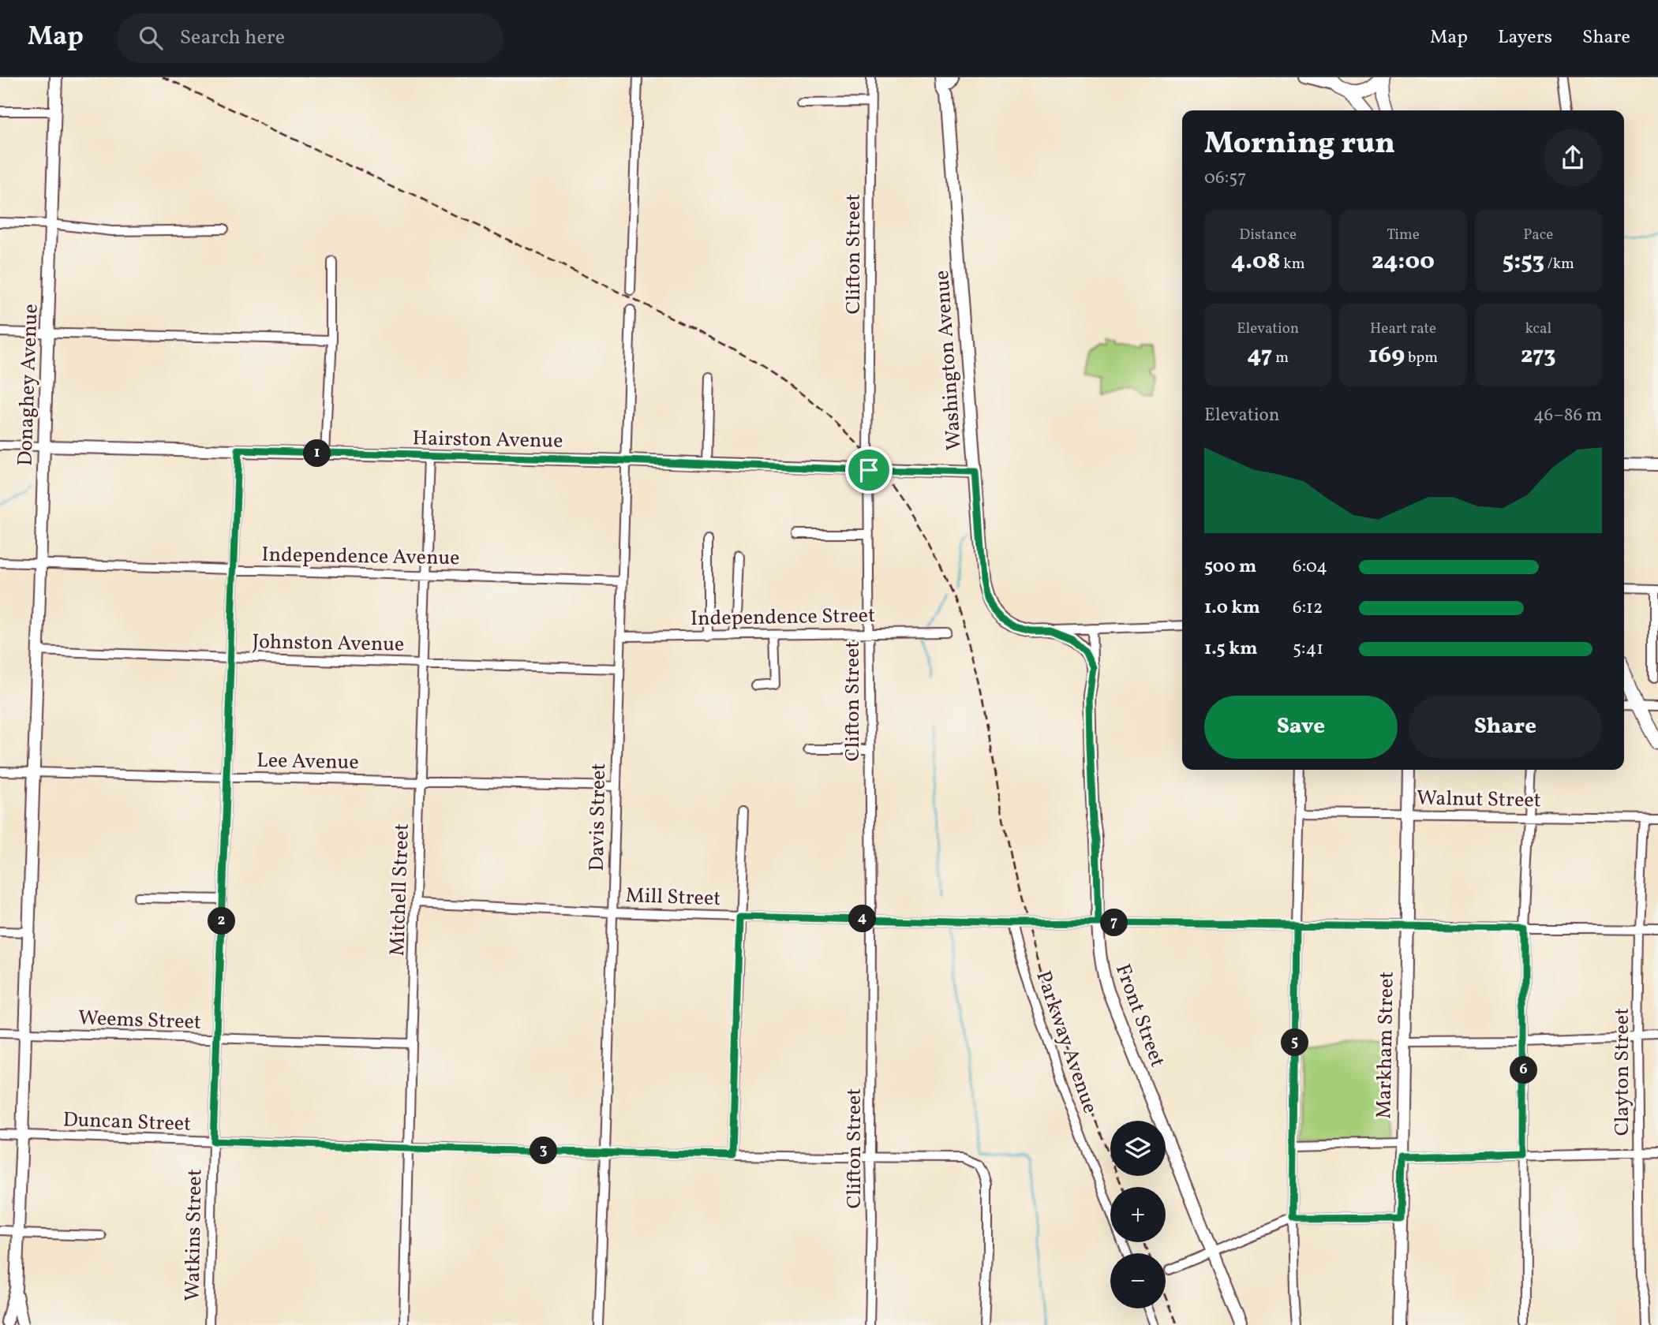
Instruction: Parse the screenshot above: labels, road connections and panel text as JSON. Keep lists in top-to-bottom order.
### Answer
{
  "streets": {
    "street": [
      "Clifton Street",
      "Washington Avenue",
      "Donaghey Avenue",
      "Hairston Avenue",
      "Independence Avenue",
      "Independence Street",
      "Johnston Avenue",
      "Lee Avenue",
      "Walnut Street",
      "Davis Street",
      "Mitchell Street",
      "Mill Street",
      "Front Street",
      "Weems Street",
      "Parkway Avenue",
      "Markham Street",
      "Clayton Street",
      "Duncan Street",
      "Watkins Street"
    ]
  },
  "crossings": [
    ["Clifton Street", "Hairston Avenue"],
    ["Clifton Street", "Independence Street"],
    ["Clifton Street", "Mill Street"],
    ["Clifton Street", "Duncan Street"],
    ["Washington Avenue", "Hairston Avenue"],
    ["Donaghey Avenue", "Hairston Avenue"],
    ["Donaghey Avenue", "Independence Avenue"],
    ["Donaghey Avenue", "Johnston Avenue"],
    ["Donaghey Avenue", "Lee Avenue"],
    ["Donaghey Avenue", "Weems Street"],
    ["Donaghey Avenue", "Duncan Street"],
    ["Hairston Avenue", "Davis Street"],
    ["Hairston Avenue", "Mitchell Street"],
    ["Hairston Avenue", "Watkins Street"],
    ["Independence Avenue", "Davis Street"],
    ["Independence Avenue", "Mitchell Street"],
    ["Independence Avenue", "Watkins Street"],
    ["Independence Street", "Davis Street"],
    ["Johnston Avenue", "Davis Street"],
    ["Johnston Avenue", "Mitchell Street"],
    ["Johnston Avenue", "Watkins Street"],
    ["Lee Avenue", "Davis Street"],
    ["Lee Avenue", "Mitchell Street"],
    ["Lee Avenue", "Watkins Street"],
    ["Walnut Street", "Markham Street"],
    ["Walnut Street", "Clayton Street"],
    ["Davis Street", "Mill Street"],
    ["Davis Street", "Duncan Street"],
    ["Mitchell Street", "Mill Street"],
    ["Mitchell Street", "Weems Street"],
    ["Mitchell Street", "Duncan Street"],
    ["Mill Street", "Front Street"],
    ["Mill Street", "Parkway Avenue"],
    ["Mill Street", "Markham Street"],
    ["Mill Street", "Clayton Street"],
    ["Weems Street", "Watkins Street"],
    ["Duncan Street", "Watkins Street"]
  ],
  "page": {
    "header": "Map",
    "search": "Search here",
    "nav": ["Map", "Layers", "Share"],
    "heading": ["Morning run", "06:57"],
    "stats": [
      ["Distance", "4.08 km"],
      ["Time", "24:00"],
      ["Pace", "5:53 /km"],
      ["Elevation", "47 m"],
      ["Heart rate", "169 bpm"],
      ["kcal", "273"]
    ],
    "chart": ["Elevation", "46–86 m"],
    "pins": [
      "1",
      "4",
      "2",
      "7",
      "5",
      "6",
      "3"
    ],
    "list": [
      {
        "name": "500 m",
        "note": "6:04"
      },
      {
        "name": "1.0 km",
        "note": "6:12"
      },
      {
        "name": "1.5 km",
        "note": "5:41"
      }
    ],
    "buttons": ["Save", "Share"],
    "map_buttons": ["+", "−"]
  }
}
